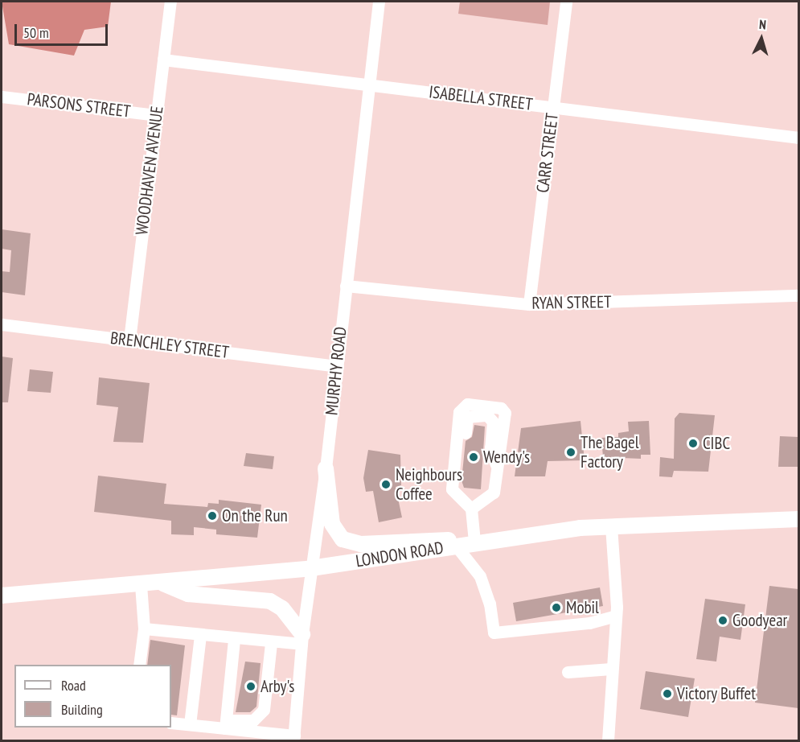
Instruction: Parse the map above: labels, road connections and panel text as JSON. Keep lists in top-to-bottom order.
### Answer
{
  "streets": {
    "main road": ["LONDON ROAD"],
    "street": [
      "ISABELLA STREET",
      "PARSONS STREET",
      "CARR STREET",
      "WOODHAVEN AVENUE",
      "RYAN STREET",
      "BRENCHLEY STREET",
      "MURPHY ROAD"
    ]
  },
  "crossings": [
    ["ISABELLA STREET", "CARR STREET"],
    ["ISABELLA STREET", "WOODHAVEN AVENUE"],
    ["ISABELLA STREET", "MURPHY ROAD"],
    ["PARSONS STREET", "WOODHAVEN AVENUE"],
    ["CARR STREET", "RYAN STREET"],
    ["WOODHAVEN AVENUE", "BRENCHLEY STREET"],
    ["RYAN STREET", "MURPHY ROAD"],
    ["BRENCHLEY STREET", "MURPHY ROAD"],
    ["MURPHY ROAD", "LONDON ROAD"]
  ],
  "places": [
    "CIBC",
    "The Bagel Factory",
    "Wendy's",
    "Neighbours Coffee",
    "On the Run",
    "Mobil",
    "Goodyear",
    "Arby's",
    "Victory Buffet"
  ],
  "legend": ["Road", "Building"],
  "scale_bar": "50 m",
  "north": "top"
}
